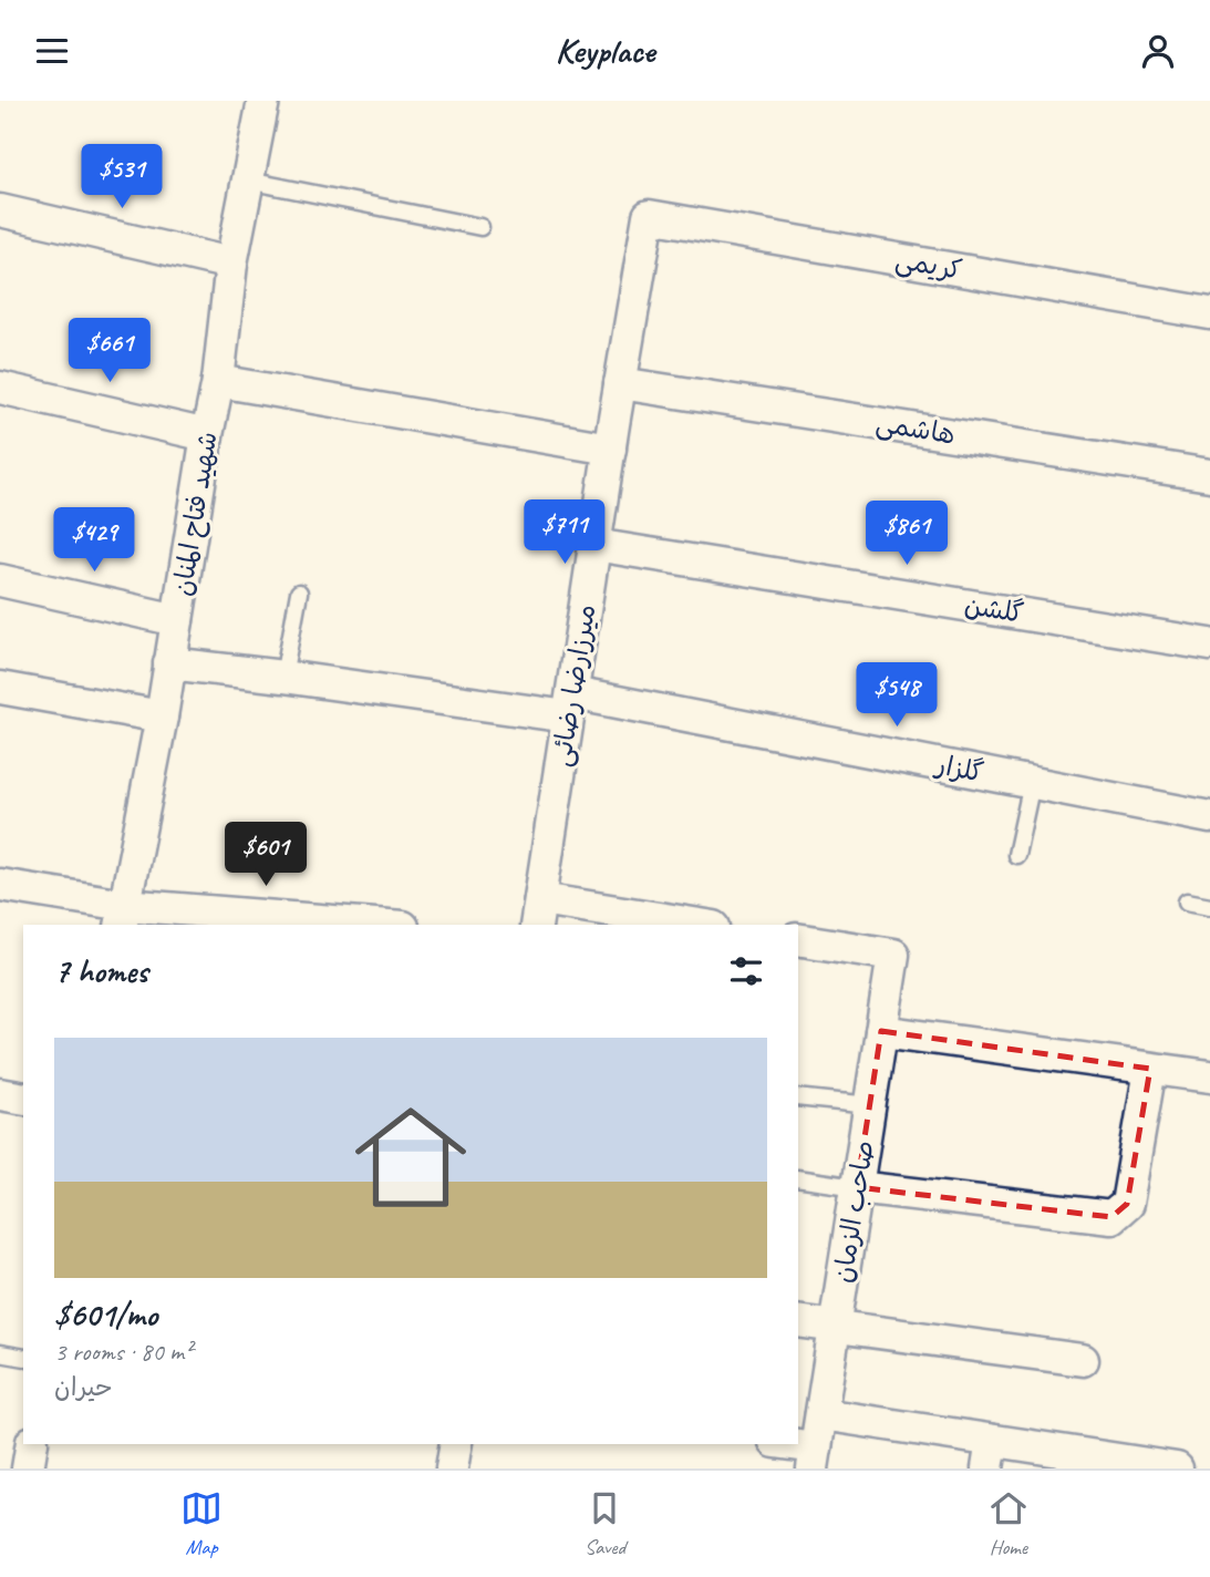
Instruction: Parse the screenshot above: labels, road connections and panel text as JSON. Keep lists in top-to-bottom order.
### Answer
{
  "streets": {
    "street": [
      "کریمی",
      "هاشمی",
      "شهید فتاح المنان",
      "گلشن",
      "میرزارضا رضائی",
      "گلزار",
      "صاحب الزمان"
    ]
  },
  "crossings": [
    ["کریمی", "میرزارضا رضائی"],
    ["هاشمی", "میرزارضا رضائی"],
    ["شهید فتاح المنان", "گلزار"],
    ["گلشن", "میرزارضا رضائی"],
    ["میرزارضا رضائی", "گلزار"]
  ],
  "page": {
    "header": "Keyplace",
    "price": [
      "$531",
      "$661",
      "$711",
      "$861",
      "$429",
      "$548",
      "$601"
    ],
    "heading": "7 homes",
    "list": [
      {
        "name": "$601/mo",
        "note": "3 rooms · 80 m² · حیران"
      }
    ],
    "tabs": ["Map", "Saved", "Home"]
  }
}
